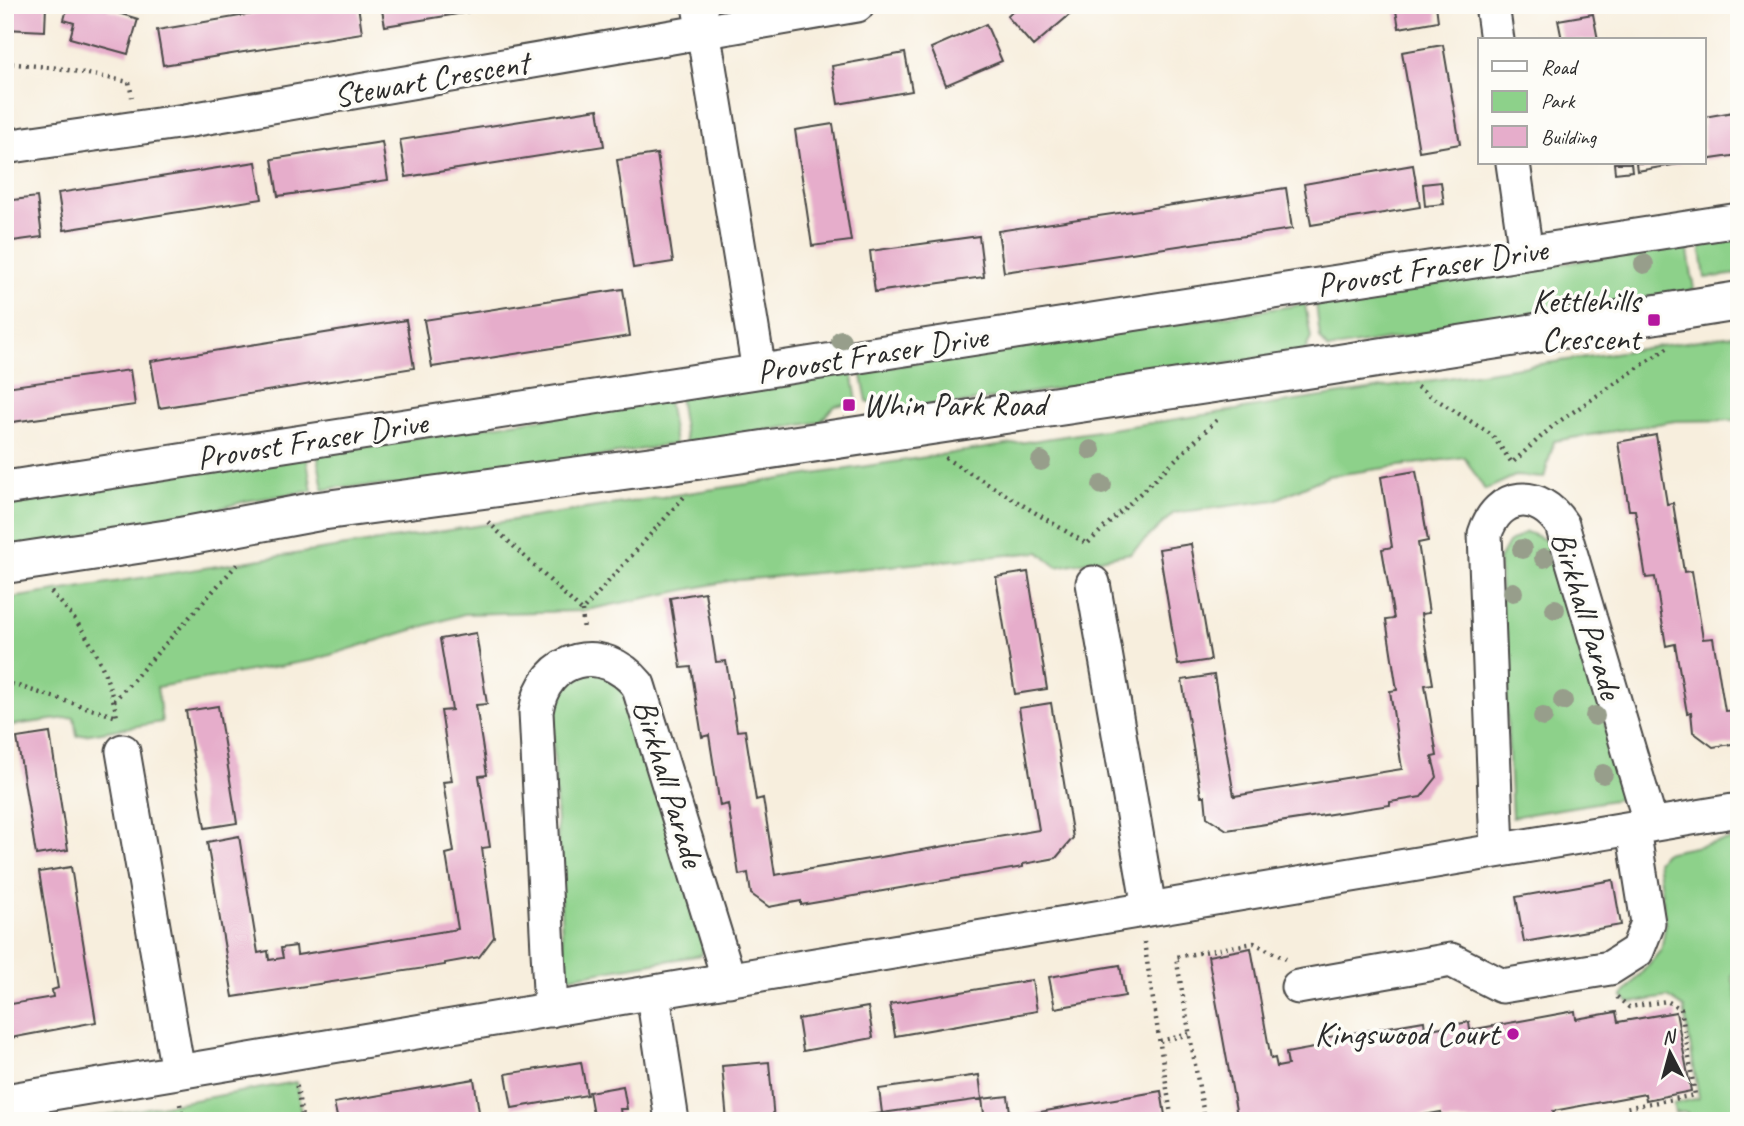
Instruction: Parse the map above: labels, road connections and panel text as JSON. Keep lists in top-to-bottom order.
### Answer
{
  "streets": {
    "street": ["Stewart Crescent", "Provost Fraser Drive", "Birkhall Parade"]
  },
  "places": {
    "transit": ["Kettlehills Crescent", "Whin Park Road"],
    "other": ["Kingswood Court"]
  },
  "legend": ["Road", "Park", "Building"],
  "north": "top"
}
